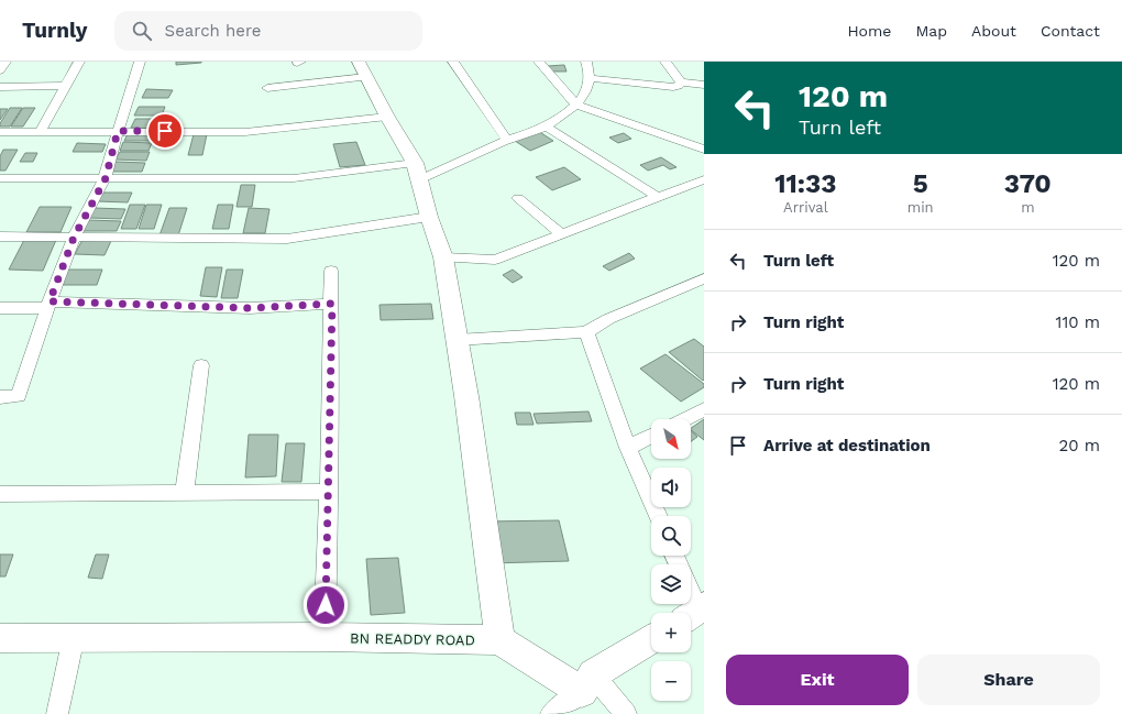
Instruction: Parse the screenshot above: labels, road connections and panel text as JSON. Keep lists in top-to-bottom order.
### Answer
{
  "streets": {
    "street": ["BN READDY ROAD"]
  },
  "north": "bottom right",
  "page": {
    "header": "Turnly",
    "search": "Search here",
    "nav": [
      "Home",
      "Map",
      "About",
      "Contact"
    ],
    "turn": ["120 m", "Turn left"],
    "eta": [
      "11:33",
      "Arrival",
      "5",
      "min",
      "370",
      "m"
    ],
    "list": [
      {
        "name": "Turn left",
        "value": "120 m"
      },
      {
        "name": "Turn right",
        "value": "110 m"
      },
      {
        "name": "Turn right",
        "value": "120 m"
      },
      {
        "name": "Arrive at destination",
        "value": "20 m"
      }
    ],
    "map_buttons": ["+", "−"],
    "buttons": ["Exit", "Share"]
  }
}
